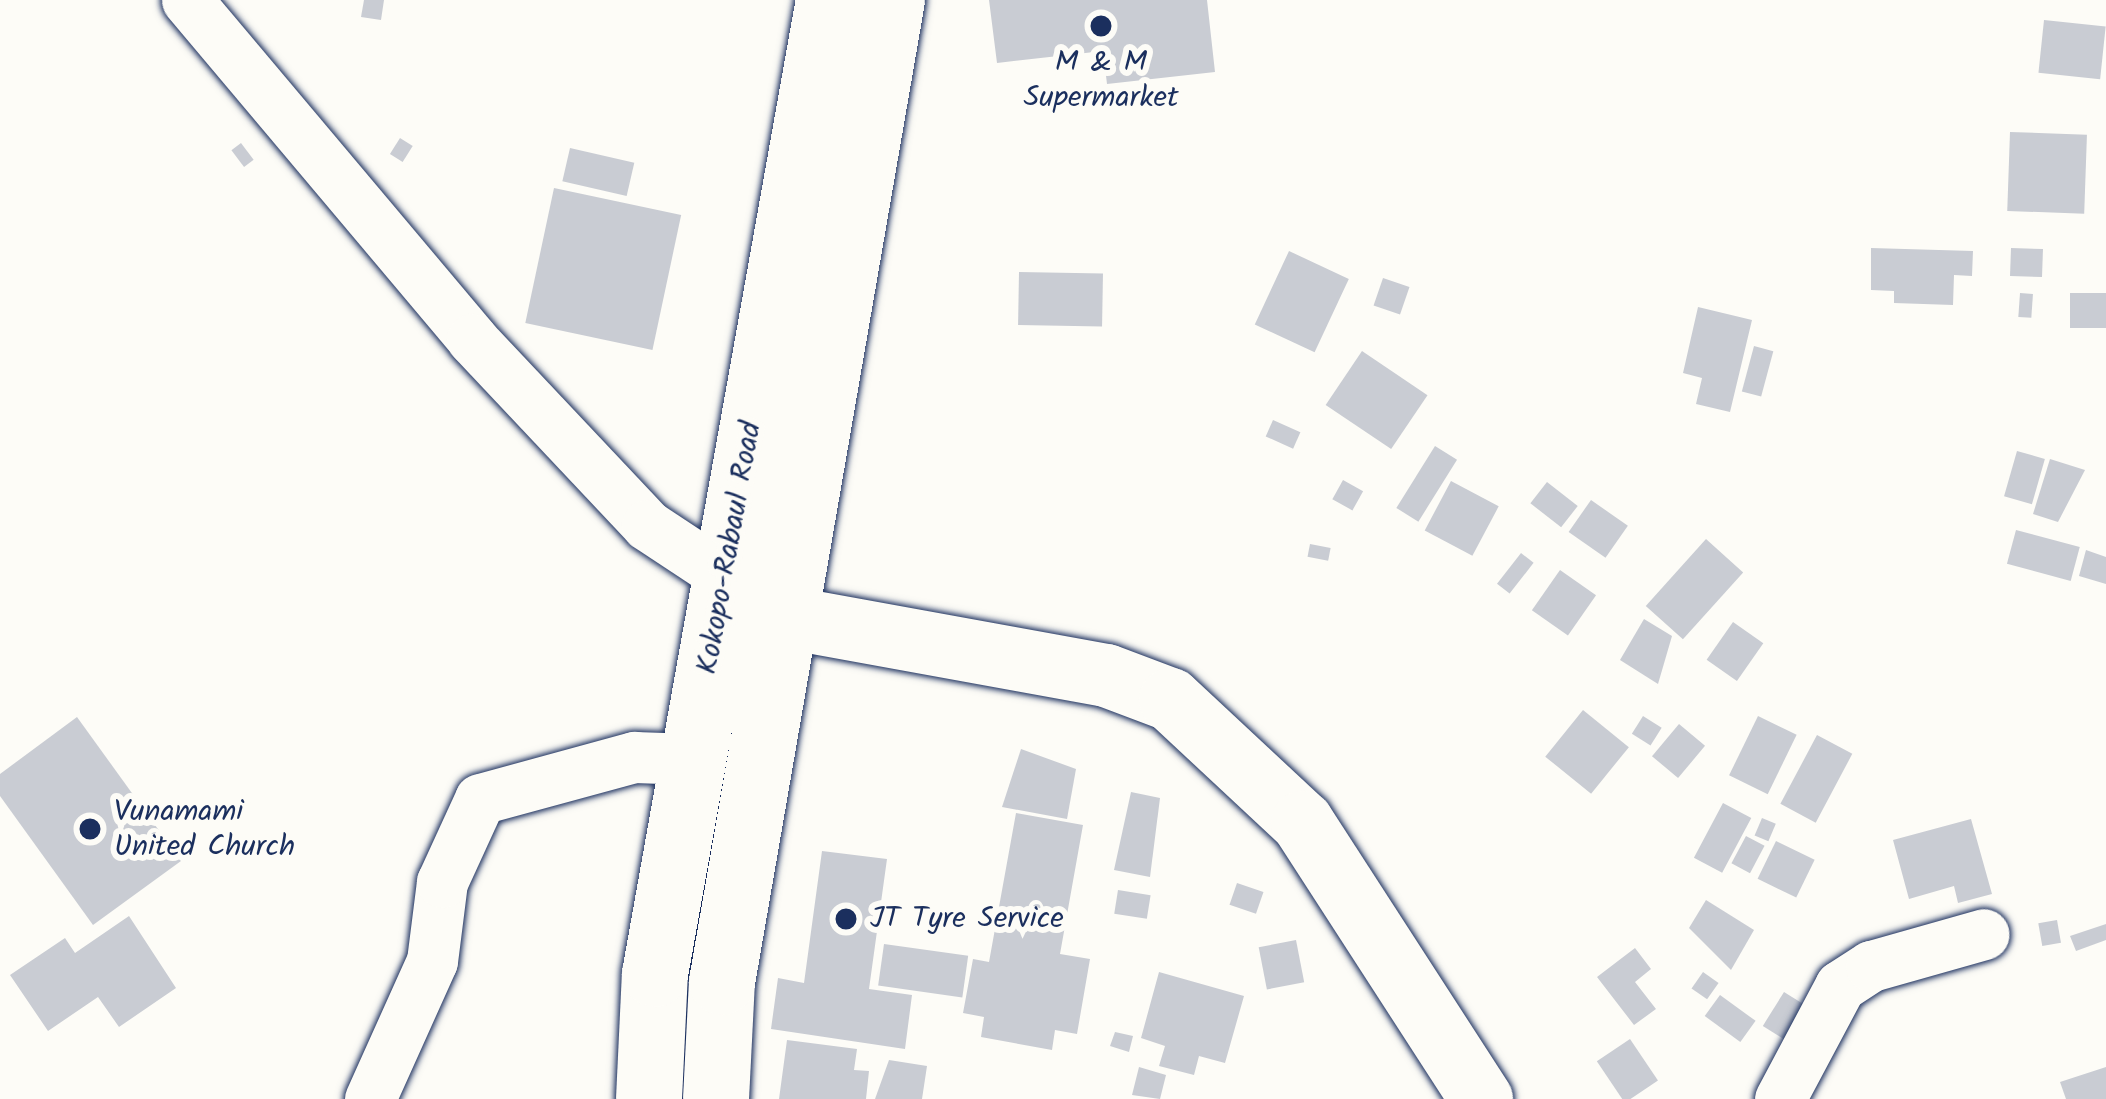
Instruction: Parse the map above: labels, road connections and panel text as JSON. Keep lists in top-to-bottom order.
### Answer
{
  "streets": {
    "main road": ["Kokopo-Rabaul Road"]
  },
  "places": ["M & M Supermarket", "Vunamami United Church", "JT Tyre Service"]
}
